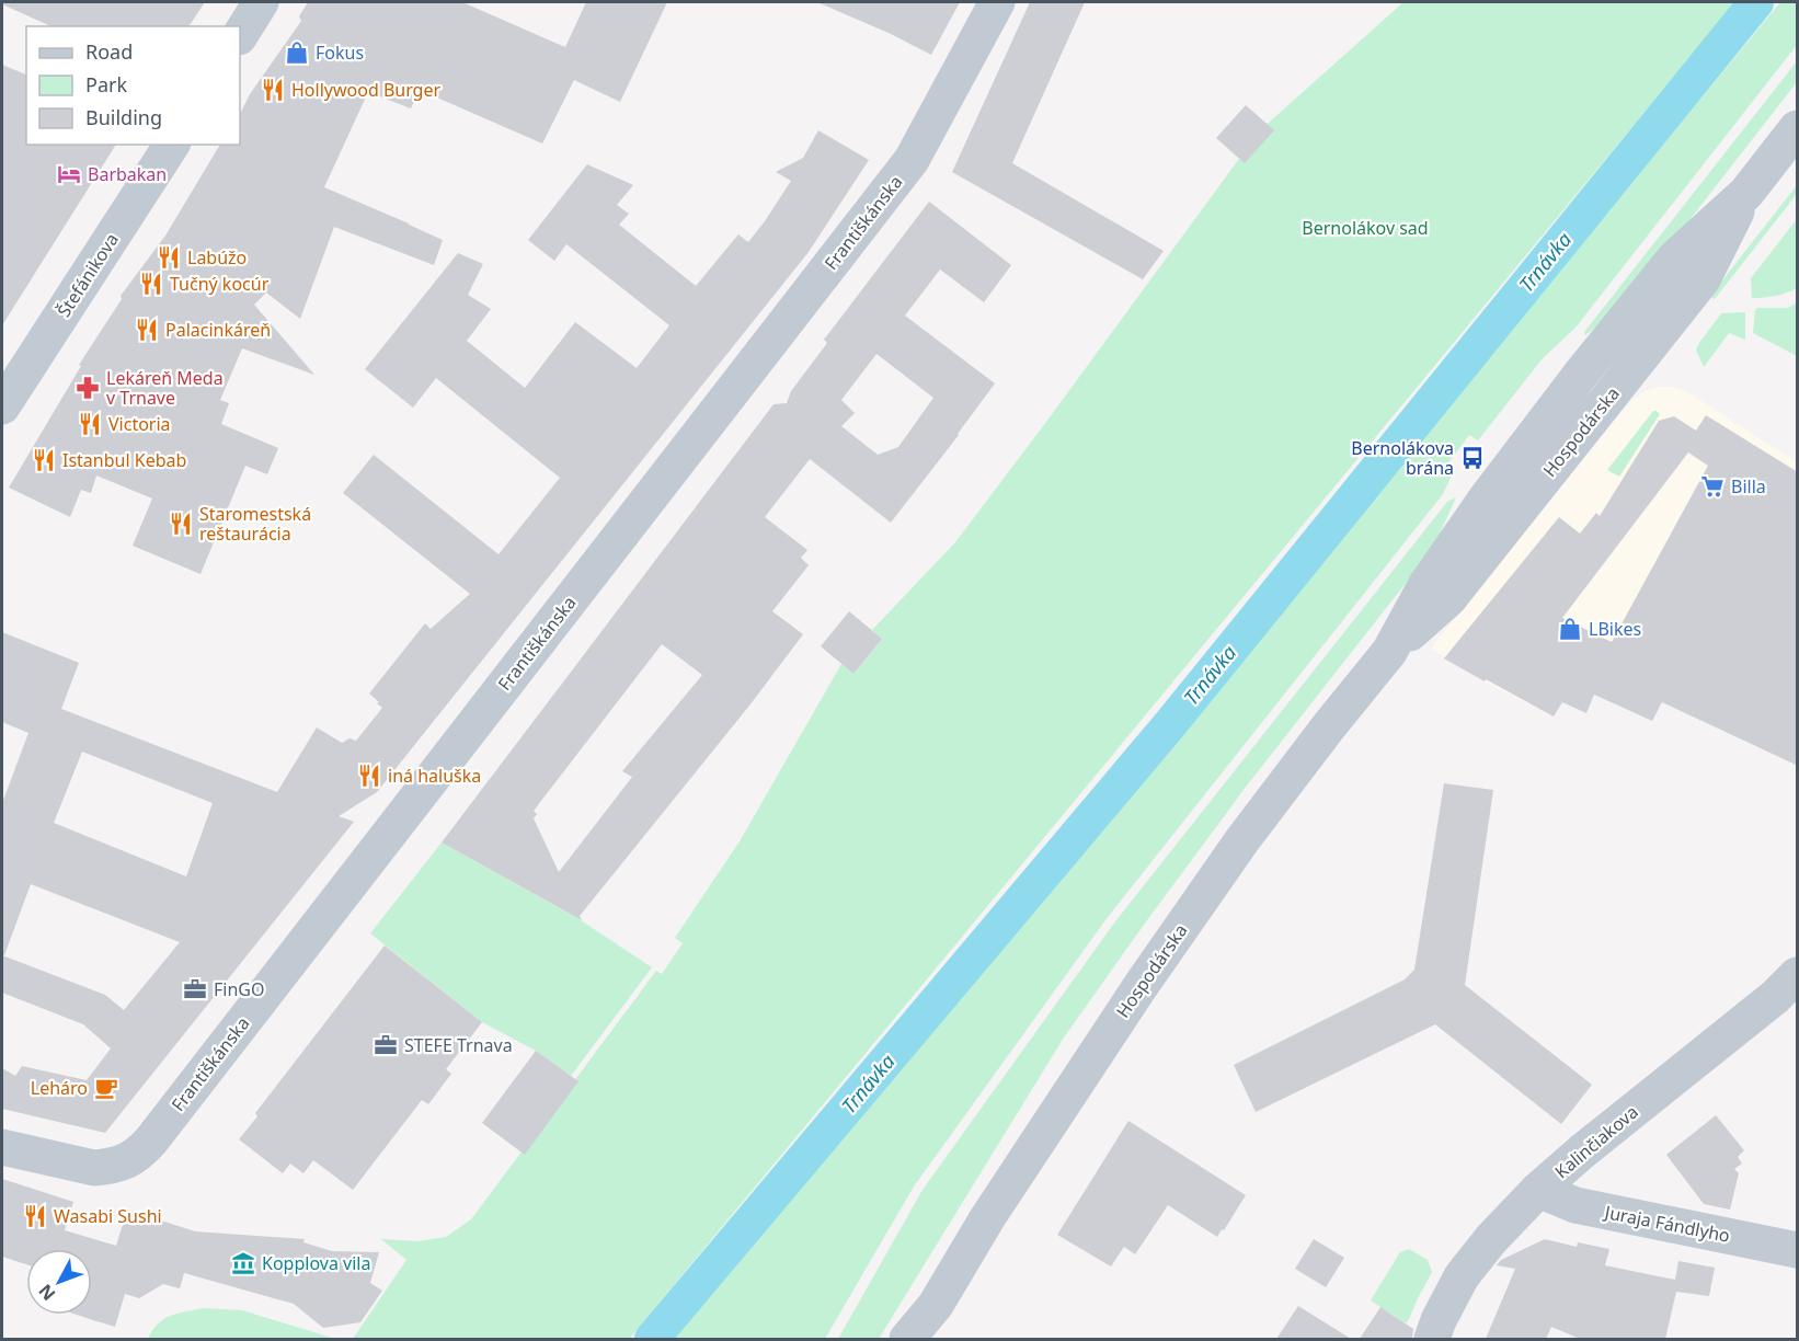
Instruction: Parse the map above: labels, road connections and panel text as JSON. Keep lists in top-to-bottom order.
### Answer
{
  "streets": {
    "street": [
      "Františkánska",
      "Štefánikova",
      "Hospodárska",
      "Kalinčiakova",
      "Juraja Fándlyho"
    ]
  },
  "crossings": [
    ["Kalinčiakova", "Juraja Fándlyho"]
  ],
  "water": ["Trnávka"],
  "parks": ["Bernolákov sad"],
  "places": {
    "shop": ["Fokus", "LBikes"],
    "restaurant": [
      "Hollywood Burger",
      "Labúžo",
      "Tučný kocúr",
      "Palacinkáreň",
      "Victoria",
      "Istanbul Kebab",
      "Staromestská reštaurácia",
      "iná haluška",
      "Wasabi Sushi"
    ],
    "hotel": ["Barbakan"],
    "pharmacy": ["Lekáreň Meda v Trnave"],
    "bus stop": ["Bernolákova brána"],
    "supermarket": ["Billa"],
    "office": ["FinGO", "STEFE Trnava"],
    "cafe": ["Leháro"],
    "museum": ["Kopplova vila"]
  },
  "legend": ["Road", "Park", "Building"],
  "north": "bottom left"
}
